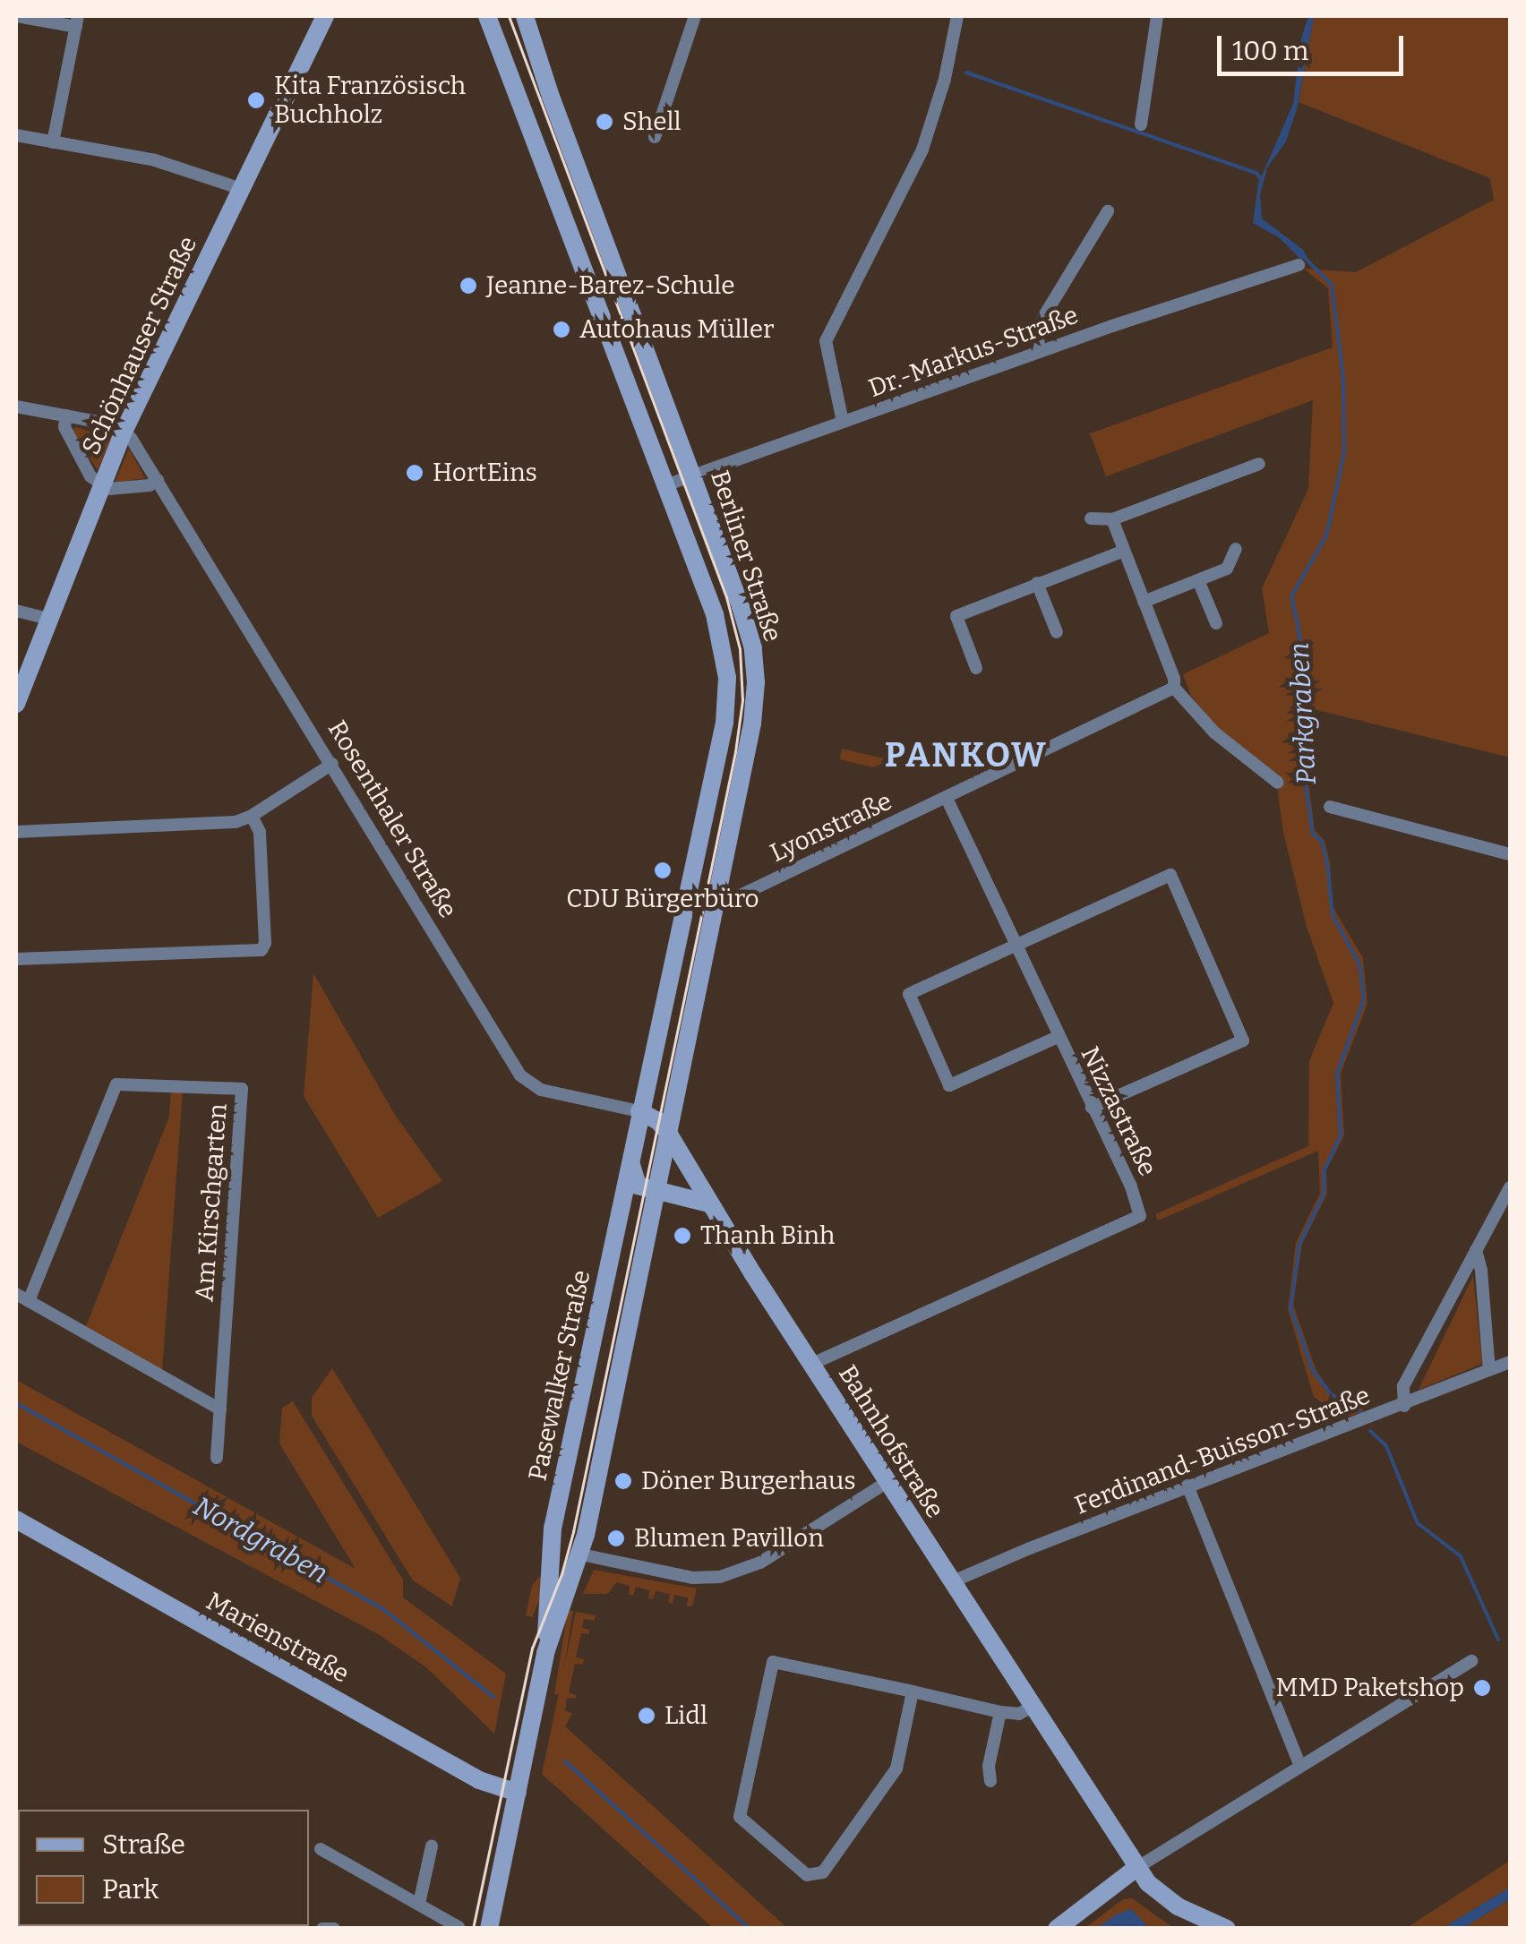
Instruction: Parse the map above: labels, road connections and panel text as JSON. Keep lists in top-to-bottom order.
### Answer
{
  "streets": {
    "main road": [
      "Schönhauser Straße",
      "Berliner Straße",
      "Pasewalker Straße",
      "Bahnhofstraße",
      "Marienstraße"
    ],
    "street": [
      "Dr.-Markus-Straße",
      "Rosenthaler Straße",
      "Lyonstraße",
      "Nizzastraße",
      "Am Kirschgarten",
      "Ferdinand-Buisson-Straße"
    ]
  },
  "crossings": [
    ["Schönhauser Straße", "Rosenthaler Straße"],
    ["Dr.-Markus-Straße", "Berliner Straße"],
    ["Berliner Straße", "Rosenthaler Straße"],
    ["Berliner Straße", "Lyonstraße"],
    ["Berliner Straße", "Pasewalker Straße"],
    ["Berliner Straße", "Bahnhofstraße"],
    ["Rosenthaler Straße", "Pasewalker Straße"],
    ["Lyonstraße", "Nizzastraße"],
    ["Nizzastraße", "Bahnhofstraße"],
    ["Pasewalker Straße", "Bahnhofstraße"],
    ["Pasewalker Straße", "Marienstraße"],
    ["Bahnhofstraße", "Ferdinand-Buisson-Straße"]
  ],
  "districts": ["PANKOW"],
  "water": ["Parkgraben", "Nordgraben"],
  "places": [
    "Kita Französisch Buchholz",
    "Shell",
    "Jeanne-Barez-Schule",
    "Autohaus Müller",
    "HortEins",
    "CDU Bürgerbüro",
    "Thanh Binh",
    "Döner Burgerhaus",
    "Blumen Pavillon",
    "MMD Paketshop",
    "Lidl"
  ],
  "legend": ["Straße", "Park"],
  "scale_bar": "100 m"
}
